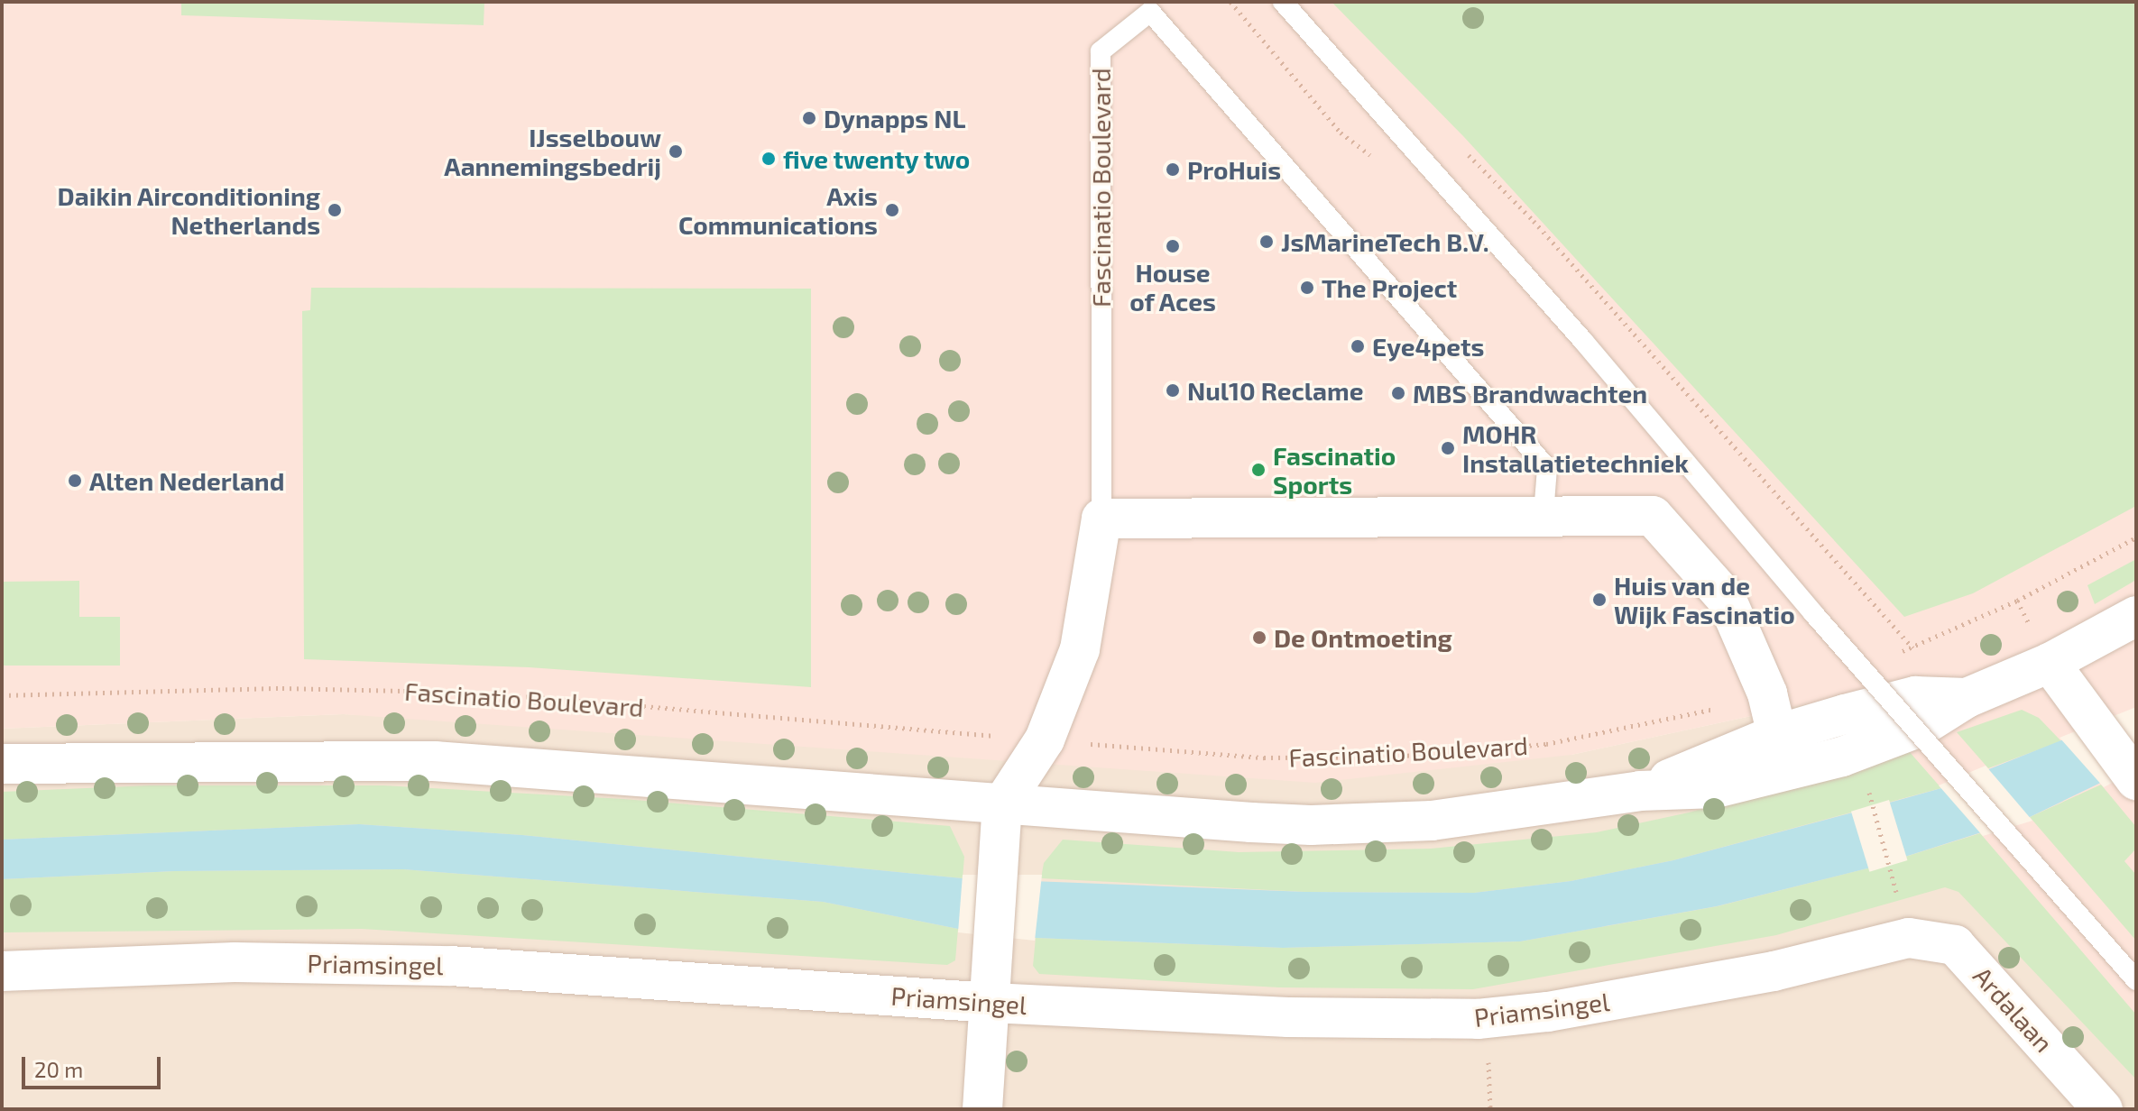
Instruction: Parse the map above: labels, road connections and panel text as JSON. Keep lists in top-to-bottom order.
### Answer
{
  "streets": {
    "street": ["Fascinatio Boulevard", "Priamsingel", "Ardalaan"]
  },
  "crossings": [
    ["Priamsingel", "Ardalaan"]
  ],
  "places": [
    "Dynapps NL",
    "IJsselbouw Aannemingsbedrij",
    "five twenty two",
    "ProHuis",
    "Daikin Airconditioning Netherlands",
    "Axis Communications",
    "JsMarineTech B.V.",
    "House of Aces",
    "The Project",
    "Eye4pets",
    "Nul10 Reclame",
    "MBS Brandwachten",
    "MOHR Installatietechniek",
    "Fascinatio Sports",
    "Alten Nederland",
    "Huis van de Wijk Fascinatio",
    "De Ontmoeting"
  ],
  "scale_bar": "20 m"
}
